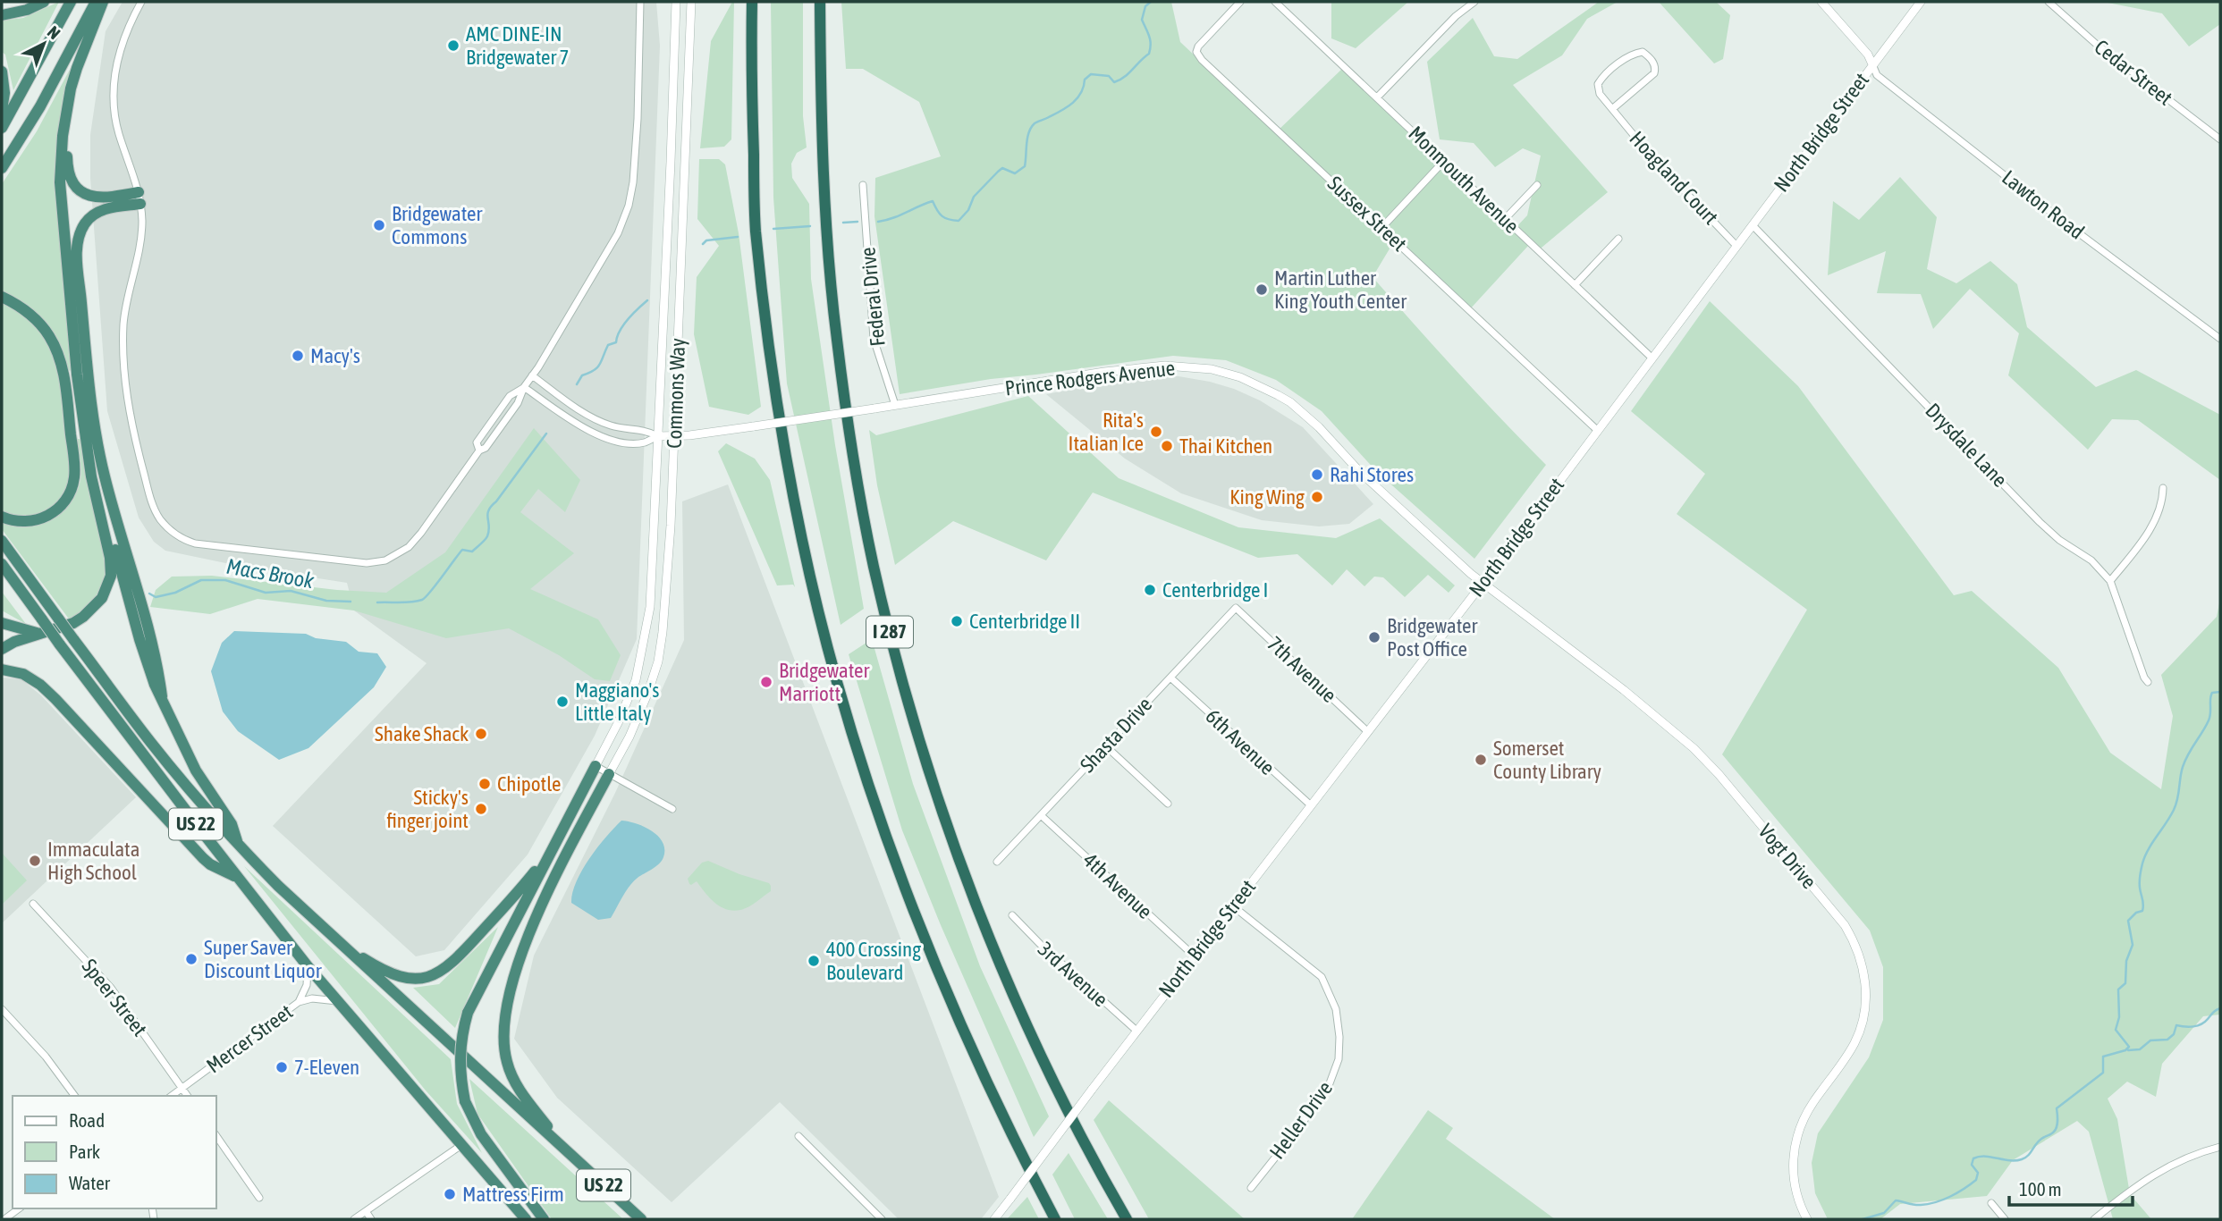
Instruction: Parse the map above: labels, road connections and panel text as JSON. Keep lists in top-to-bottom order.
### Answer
{
  "streets": {
    "highway": ["I 287", "US 22"],
    "street": [
      "Cedar Street",
      "North Bridge Street",
      "Hoagland Court",
      "Monmouth Avenue",
      "Lawton Road",
      "Sussex Street",
      "Federal Drive",
      "Prince Rodgers Avenue",
      "Commons Way",
      "Drysdale Lane",
      "7th Avenue",
      "Shasta Drive",
      "6th Avenue",
      "Vogt Drive",
      "4th Avenue",
      "3rd Avenue",
      "Speer Street",
      "Mercer Street",
      "Heller Drive"
    ]
  },
  "crossings": [
    ["North Bridge Street", "Hoagland Court"],
    ["North Bridge Street", "Monmouth Avenue"],
    ["North Bridge Street", "Lawton Road"],
    ["North Bridge Street", "Sussex Street"],
    ["North Bridge Street", "Prince Rodgers Avenue"],
    ["North Bridge Street", "Drysdale Lane"],
    ["North Bridge Street", "7th Avenue"],
    ["North Bridge Street", "6th Avenue"],
    ["North Bridge Street", "Vogt Drive"],
    ["North Bridge Street", "4th Avenue"],
    ["North Bridge Street", "3rd Avenue"],
    ["North Bridge Street", "Heller Drive"],
    ["Federal Drive", "Prince Rodgers Avenue"],
    ["Prince Rodgers Avenue", "Commons Way"],
    ["Prince Rodgers Avenue", "Vogt Drive"],
    ["7th Avenue", "Shasta Drive"],
    ["Shasta Drive", "6th Avenue"],
    ["Shasta Drive", "4th Avenue"],
    ["US 22", "Mercer Street"],
    ["Speer Street", "Mercer Street"]
  ],
  "water": ["Macs Brook"],
  "places": [
    "AMC DINE-IN Bridgewater 7",
    "Bridgewater Commons",
    "Martin Luther King Youth Center",
    "Macy's",
    "Rita's Italian Ice",
    "Thai Kitchen",
    "Rahi Stores",
    "King Wing",
    "Centerbridge I",
    "Centerbridge II",
    "Bridgewater Post Office",
    "Bridgewater Marriott",
    "Maggiano's Little Italy",
    "Shake Shack",
    "Somerset County Library",
    "Chipotle",
    "Sticky's finger joint",
    "Immaculata High School",
    "Super Saver Discount Liquor",
    "400 Crossing Boulevard",
    "7-Eleven",
    "Mattress Firm"
  ],
  "legend": ["Road", "Park", "Water"],
  "scale_bar": "100 m",
  "north": "top right"
}
